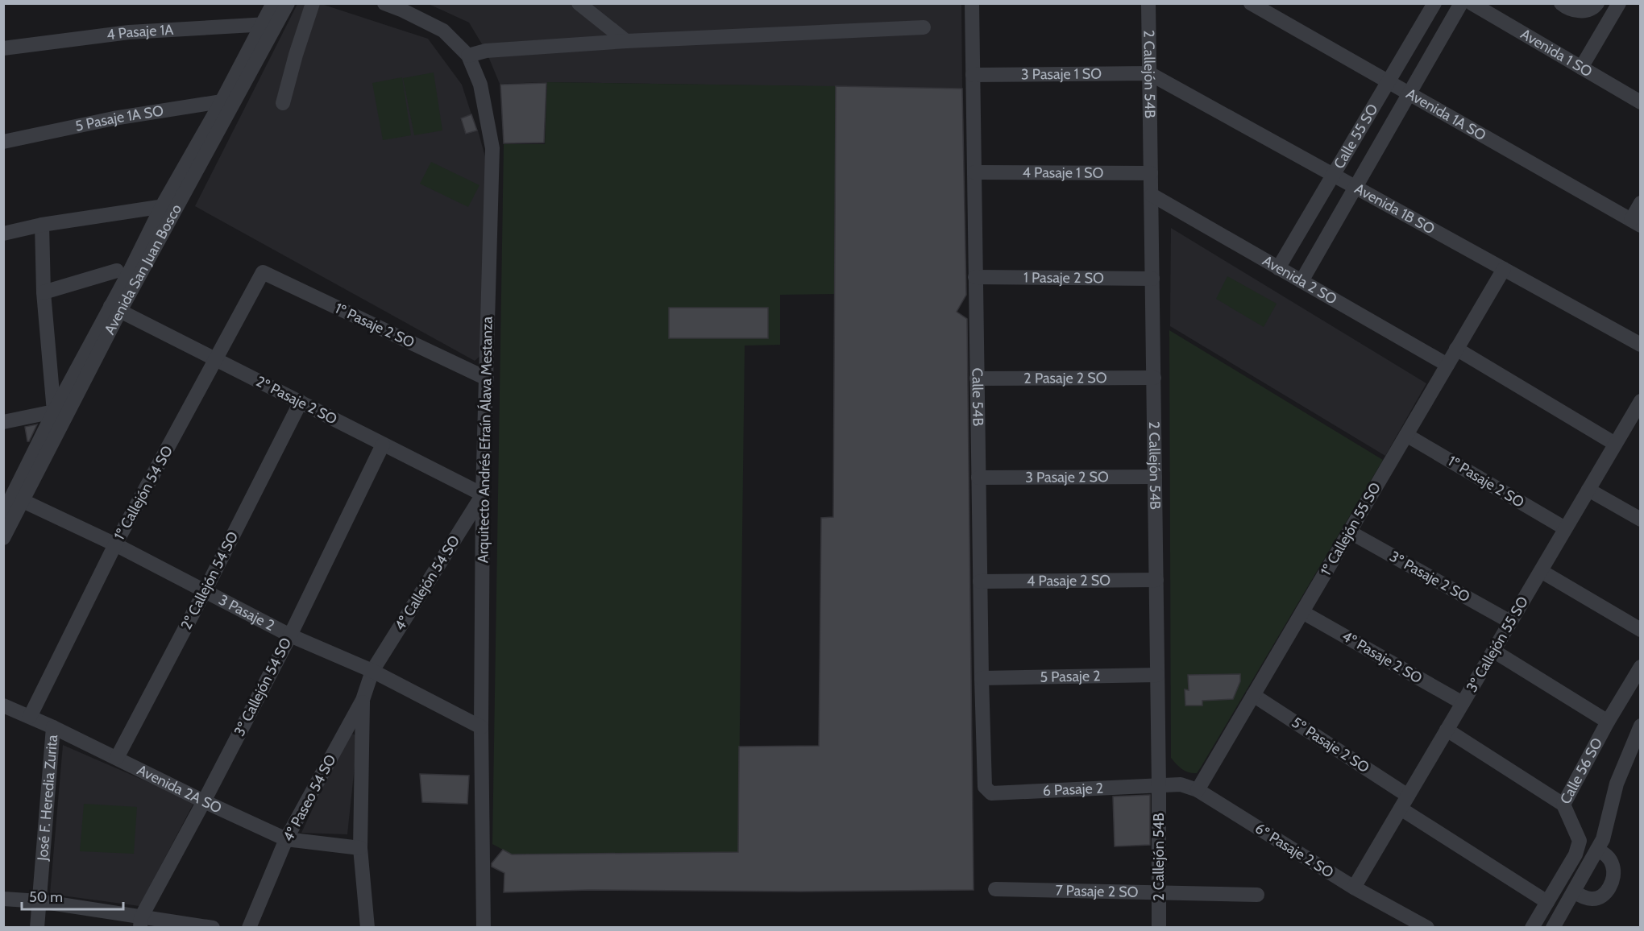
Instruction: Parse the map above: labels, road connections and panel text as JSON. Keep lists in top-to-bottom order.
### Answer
{
  "streets": {
    "street": [
      "4 Pasaje 1A",
      "Avenida 1 SO",
      "3 Pasaje 1 SO",
      "2 Callejón 54B",
      "Avenida 1A SO",
      "5 Pasaje 1A SO",
      "Calle 55 SO",
      "4 Pasaje 1 SO",
      "Avenida 1B SO",
      "Avenida San Juan Bosco",
      "1 Pasaje 2 SO",
      "Avenida 2 SO",
      "1º Pasaje 2 SO",
      "2 Pasaje 2 SO",
      "Calle 54B",
      "2º Pasaje 2 SO",
      "Arquitecto Andrés Efraín Álava Mestanza",
      "3 Pasaje 2 SO",
      "1º Callejón 54 SO",
      "1º Callejón 55 SO",
      "3º Pasaje 2 SO",
      "2º Callejón 54 SO",
      "4 Pasaje 2 SO",
      "4º Callejón 54 SO",
      "3 Pasaje 2",
      "3º Callejón 55 SO",
      "4º Pasaje 2 SO",
      "5 Pasaje 2",
      "3º Callejón 54 SO",
      "5º Pasaje 2 SO",
      "Calle 56 SO",
      "Avenida 2A SO",
      "6 Pasaje 2",
      "José F. Heredia Zurita",
      "4º Paseo 54 SO",
      "6º Pasaje 2 SO",
      "7 Pasaje 2 SO"
    ]
  },
  "crossings": [
    ["4 Pasaje 1A", "Avenida San Juan Bosco"],
    ["3 Pasaje 1 SO", "2 Callejón 54B"],
    ["3 Pasaje 1 SO", "Avenida 1B SO"],
    ["3 Pasaje 1 SO", "Calle 54B"],
    ["2 Callejón 54B", "4 Pasaje 1 SO"],
    ["2 Callejón 54B", "Avenida 1B SO"],
    ["2 Callejón 54B", "1 Pasaje 2 SO"],
    ["2 Callejón 54B", "Avenida 2 SO"],
    ["2 Callejón 54B", "2 Pasaje 2 SO"],
    ["2 Callejón 54B", "3 Pasaje 2 SO"],
    ["2 Callejón 54B", "4 Pasaje 2 SO"],
    ["2 Callejón 54B", "5 Pasaje 2"],
    ["2 Callejón 54B", "6 Pasaje 2"],
    ["2 Callejón 54B", "6º Pasaje 2 SO"],
    ["2 Callejón 54B", "7 Pasaje 2 SO"],
    ["Avenida 1A SO", "Calle 55 SO"],
    ["5 Pasaje 1A SO", "Avenida San Juan Bosco"],
    ["Calle 55 SO", "Avenida 1B SO"],
    ["Calle 55 SO", "Avenida 2 SO"],
    ["4 Pasaje 1 SO", "Calle 54B"],
    ["Avenida 1B SO", "1º Callejón 55 SO"],
    ["Avenida San Juan Bosco", "2º Pasaje 2 SO"],
    ["Avenida San Juan Bosco", "3 Pasaje 2"],
    ["1 Pasaje 2 SO", "Calle 54B"],
    ["Avenida 2 SO", "1º Callejón 55 SO"],
    ["1º Pasaje 2 SO", "Arquitecto Andrés Efraín Álava Mestanza"],
    ["1º Pasaje 2 SO", "1º Callejón 54 SO"],
    ["1º Pasaje 2 SO", "1º Callejón 55 SO"],
    ["1º Pasaje 2 SO", "3º Callejón 55 SO"],
    ["2 Pasaje 2 SO", "Calle 54B"],
    ["Calle 54B", "3 Pasaje 2 SO"],
    ["Calle 54B", "4 Pasaje 2 SO"],
    ["Calle 54B", "5 Pasaje 2"],
    ["Calle 54B", "6 Pasaje 2"],
    ["2º Pasaje 2 SO", "Arquitecto Andrés Efraín Álava Mestanza"],
    ["2º Pasaje 2 SO", "1º Callejón 54 SO"],
    ["2º Pasaje 2 SO", "2º Callejón 54 SO"],
    ["2º Pasaje 2 SO", "4º Callejón 54 SO"],
    ["2º Pasaje 2 SO", "3º Callejón 54 SO"],
    ["Arquitecto Andrés Efraín Álava Mestanza", "4º Callejón 54 SO"],
    ["Arquitecto Andrés Efraín Álava Mestanza", "3 Pasaje 2"],
    ["1º Callejón 54 SO", "3 Pasaje 2"],
    ["1º Callejón 54 SO", "Avenida 2A SO"],
    ["1º Callejón 55 SO", "3º Pasaje 2 SO"],
    ["1º Callejón 55 SO", "4º Pasaje 2 SO"],
    ["1º Callejón 55 SO", "5º Pasaje 2 SO"],
    ["1º Callejón 55 SO", "6º Pasaje 2 SO"],
    ["3º Pasaje 2 SO", "3º Callejón 55 SO"],
    ["2º Callejón 54 SO", "3 Pasaje 2"],
    ["2º Callejón 54 SO", "Avenida 2A SO"],
    ["4º Callejón 54 SO", "3 Pasaje 2"],
    ["4º Callejón 54 SO", "4º Paseo 54 SO"],
    ["3 Pasaje 2", "3º Callejón 54 SO"],
    ["3 Pasaje 2", "4º Paseo 54 SO"],
    ["3º Callejón 55 SO", "4º Pasaje 2 SO"],
    ["3º Callejón 55 SO", "5º Pasaje 2 SO"],
    ["3º Callejón 55 SO", "6º Pasaje 2 SO"],
    ["3º Callejón 54 SO", "Avenida 2A SO"],
    ["Avenida 2A SO", "José F. Heredia Zurita"],
    ["Avenida 2A SO", "4º Paseo 54 SO"],
    ["6 Pasaje 2", "6º Pasaje 2 SO"]
  ],
  "scale_bar": "50 m"
}
